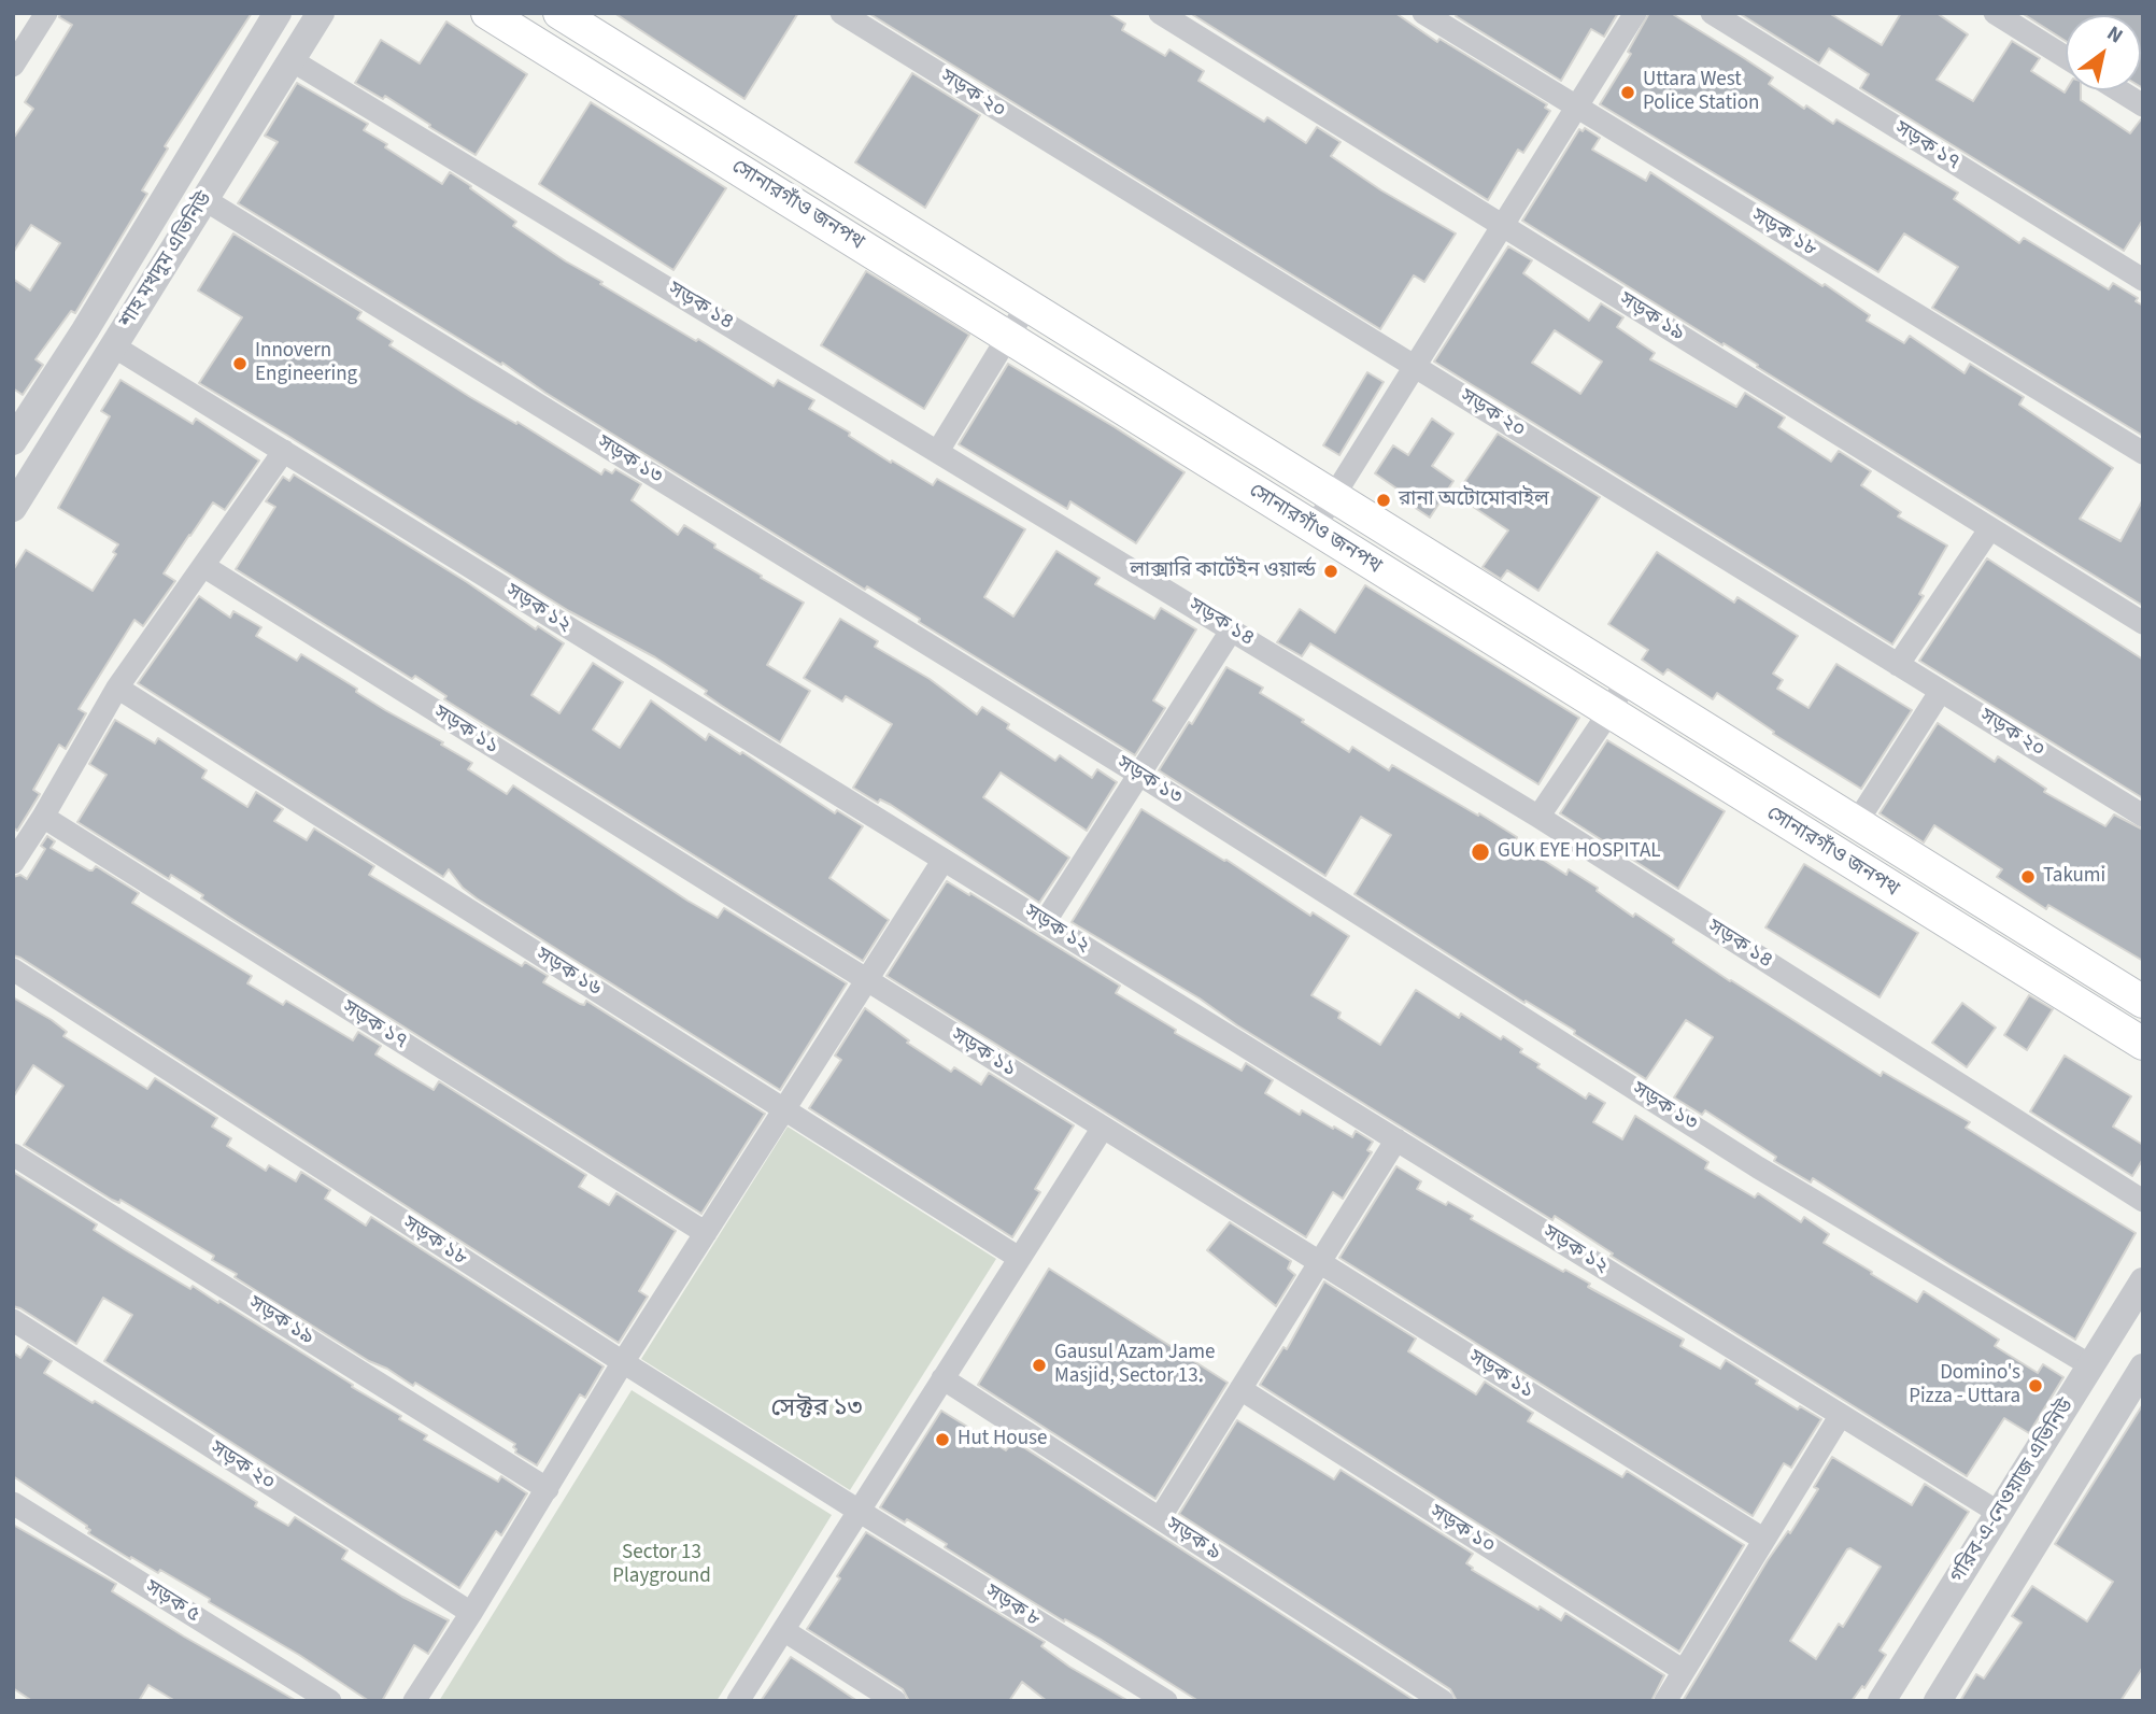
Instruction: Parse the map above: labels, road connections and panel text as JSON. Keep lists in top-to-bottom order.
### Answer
{
  "streets": {
    "main road": ["সোনারগাঁও জনপথ"],
    "street": [
      "সড়ক ২০",
      "সড়ক ১৭",
      "সড়ক ১৮",
      "শাহ মখদুম এভিনিউ",
      "সড়ক ১৪",
      "সড়ক ১৯",
      "সড়ক ১৩",
      "সড়ক ১২",
      "সড়ক ১১",
      "সড়ক ১৬",
      "গরিব-এ-নেওয়াজ এভিনিউ",
      "সড়ক ১০",
      "সড়ক ৯",
      "সড়ক ৫",
      "সড়ক ৮"
    ]
  },
  "crossings": [
    ["সড়ক ১৮", "সড়ক ৮"],
    ["শাহ মখদুম এভিনিউ", "সড়ক ১৪"],
    ["শাহ মখদুম এভিনিউ", "সড়ক ১৩"],
    ["শাহ মখদুম এভিনিউ", "সড়ক ১২"],
    ["সড়ক ১৩", "গরিব-এ-নেওয়াজ এভিনিউ"],
    ["সড়ক ১২", "গরিব-এ-নেওয়াজ এভিনিউ"]
  ],
  "districts": ["সেক্টর ১৩"],
  "parks": ["Sector 13 Playground"],
  "places": [
    "Uttara West Police Station",
    "Innovern Engineering",
    "রানা অটোমোবাইল",
    "লাক্সারি কার্টেইন ওয়ার্ল্ড",
    "GUK EYE HOSPITAL",
    "Takumi",
    "Gausul Azam Jame Masjid, Sector 13.",
    "Domino's Pizza - Uttara",
    "Hut House"
  ],
  "north": "top right"
}
